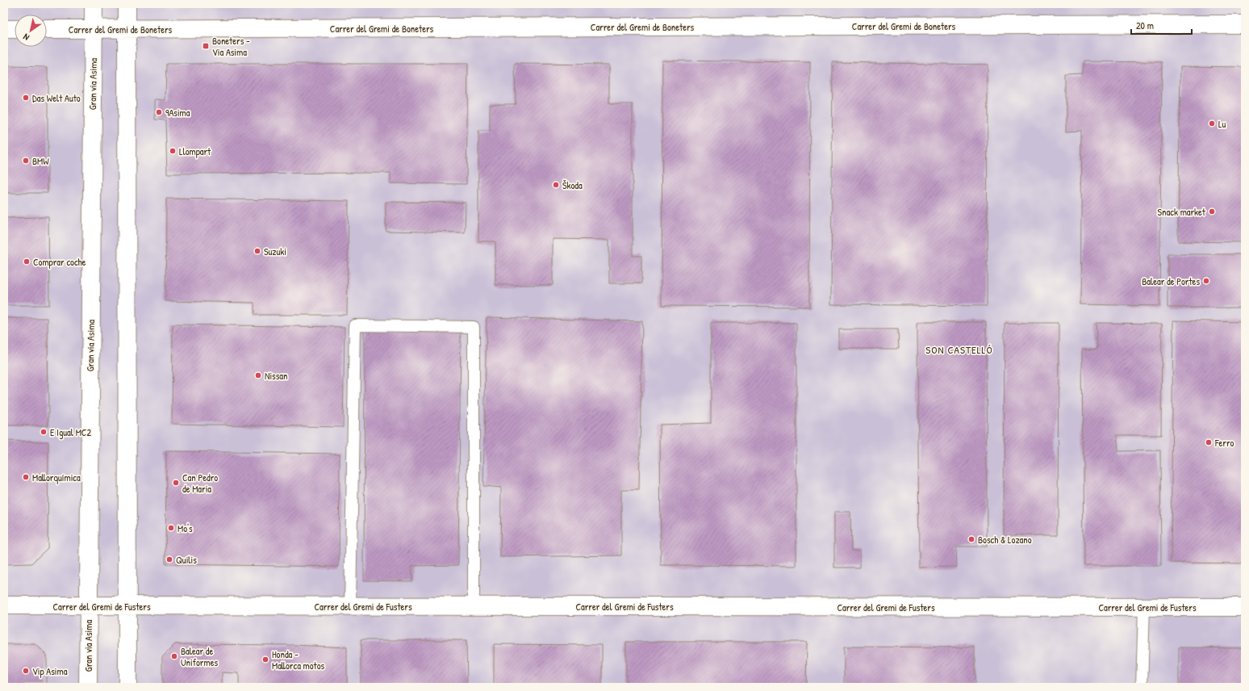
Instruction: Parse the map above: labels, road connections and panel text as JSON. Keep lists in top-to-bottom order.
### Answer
{
  "streets": {
    "street": ["Carrer del Gremi de Boneters", "Gran via Asima", "Carrer del Gremi de Fusters"]
  },
  "crossings": [
    ["Carrer del Gremi de Boneters", "Gran via Asima"],
    ["Gran via Asima", "Carrer del Gremi de Fusters"]
  ],
  "districts": ["SON CASTELLÓ"],
  "places": {
    "transit": ["Boneters - Via Asima"],
    "other": [
      "Das Welt Auto",
      "9Asima",
      "Lu",
      "Llompart",
      "BMW",
      "Škoda",
      "Snack market",
      "Suzuki",
      "Comprar coche",
      "Balear de Portes",
      "Nissan",
      "E Igual MC2",
      "Ferro",
      "Mallorquímica",
      "Can Pedro de Maria",
      "Mo's",
      "Bosch & Lozano",
      "Quilis",
      "Balear de Uniformes",
      "Honda - Mallorca motos",
      "Vip Asima"
    ]
  },
  "scale_bar": "20 m",
  "north": "bottom left"
}
